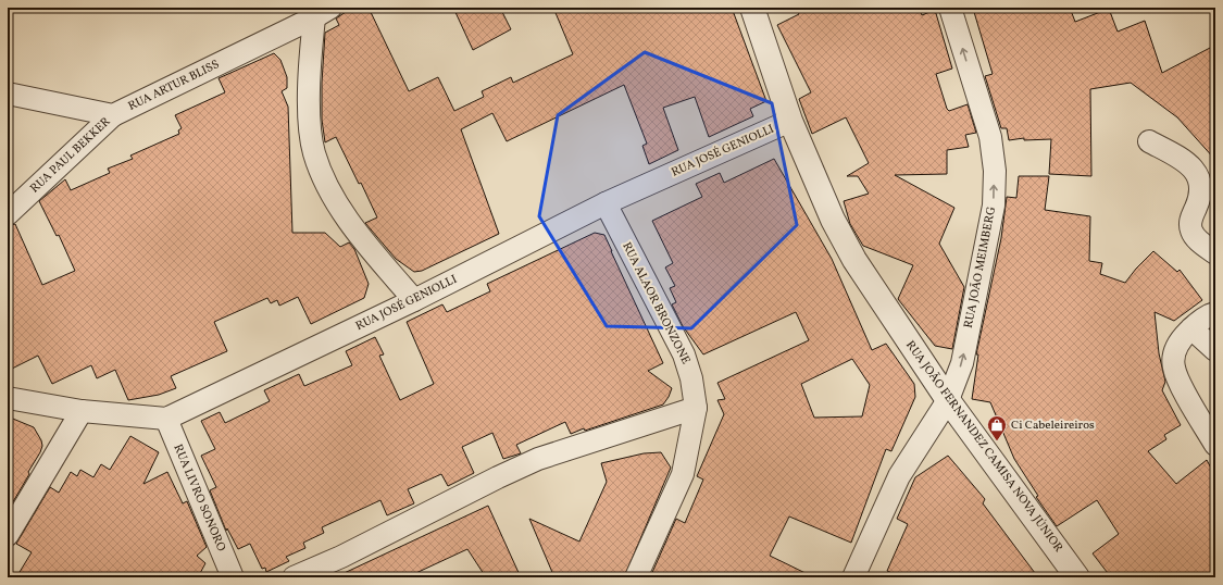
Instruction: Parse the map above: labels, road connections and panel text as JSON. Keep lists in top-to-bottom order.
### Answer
{
  "streets": {
    "street": [
      "RUA ARTUR BLISS",
      "RUA JOSÉ GENIOLLI",
      "RUA PAUL BEKKER",
      "RUA JOÃO MEIMBERG",
      "RUA ALAOR BRONZONE",
      "RUA JOÃO FERNANDEZ CAMISA NOVA JÚNIOR",
      "RUA LIVRO SONORO"
    ]
  },
  "crossings": [
    ["RUA ARTUR BLISS", "RUA PAUL BEKKER"],
    ["RUA JOSÉ GENIOLLI", "RUA ALAOR BRONZONE"],
    ["RUA JOSÉ GENIOLLI", "RUA JOÃO FERNANDEZ CAMISA NOVA JÚNIOR"],
    ["RUA JOSÉ GENIOLLI", "RUA LIVRO SONORO"],
    ["RUA JOÃO MEIMBERG", "RUA JOÃO FERNANDEZ CAMISA NOVA JÚNIOR"]
  ],
  "one_way": ["RUA JOÃO MEIMBERG"],
  "places": {
    "shop": ["Ci Cabeleireiros"]
  }
}
